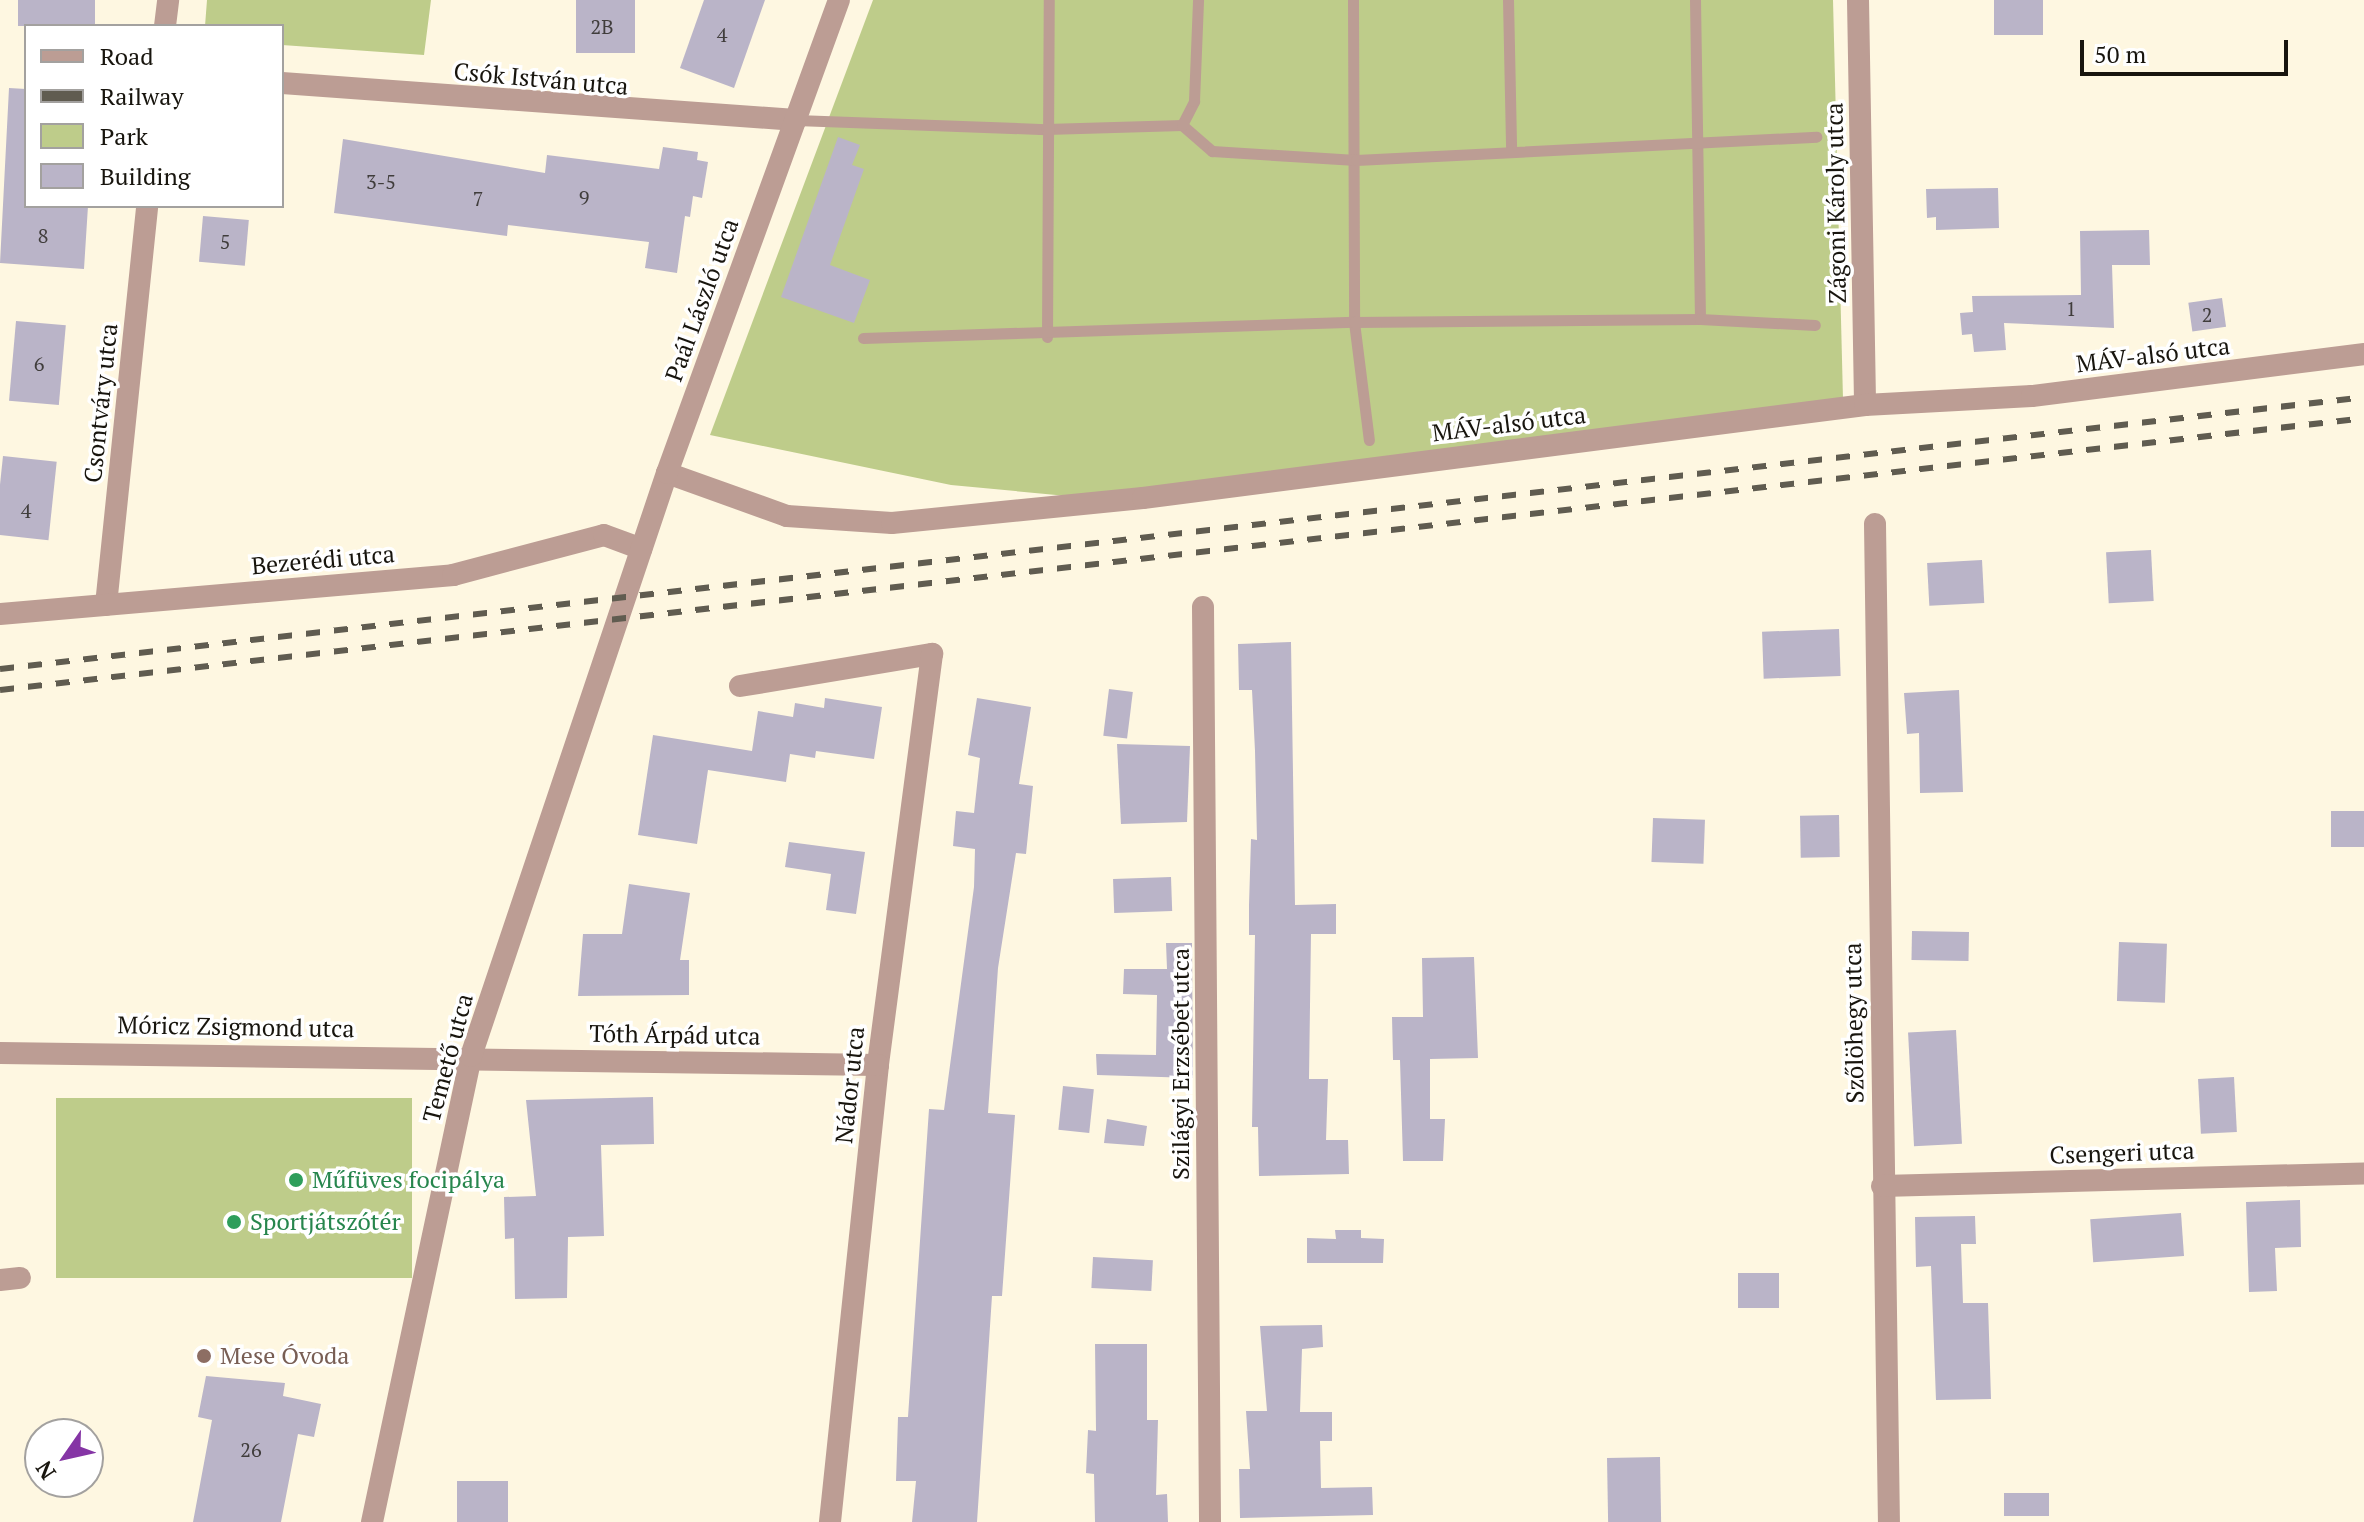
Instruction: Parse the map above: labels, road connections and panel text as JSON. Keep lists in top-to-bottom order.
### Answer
{
  "streets": {
    "street": [
      "Csók István utca",
      "Zágoni Károly utca",
      "Paál László utca",
      "MÁV-alsó utca",
      "Csontváry utca",
      "Bezerédi utca",
      "Szőlöhegy utca",
      "Móricz Zsigmond utca",
      "Tóth Árpád utca",
      "Temető utca",
      "Szilágyi Erzsébet utca",
      "Nádor utca",
      "Csengeri utca"
    ]
  },
  "crossings": [
    ["Csók István utca", "Paál László utca"],
    ["Zágoni Károly utca", "MÁV-alsó utca"],
    ["Paál László utca", "MÁV-alsó utca"],
    ["Paál László utca", "Bezerédi utca"],
    ["Paál László utca", "Temető utca"],
    ["Csontváry utca", "Bezerédi utca"],
    ["Szőlöhegy utca", "Csengeri utca"],
    ["Móricz Zsigmond utca", "Tóth Árpád utca"],
    ["Móricz Zsigmond utca", "Temető utca"],
    ["Tóth Árpád utca", "Temető utca"],
    ["Tóth Árpád utca", "Nádor utca"]
  ],
  "places": ["Műfüves focipálya", "Sportjátszótér", "Mese Óvoda"],
  "house_numbers": [
    "2B",
    "4",
    "3-5",
    "9",
    "7",
    "8",
    "5",
    "1",
    "2",
    "6",
    "4",
    "26"
  ],
  "legend": [
    "Road",
    "Railway",
    "Park",
    "Building"
  ],
  "scale_bar": "50 m",
  "north": "bottom left"
}
